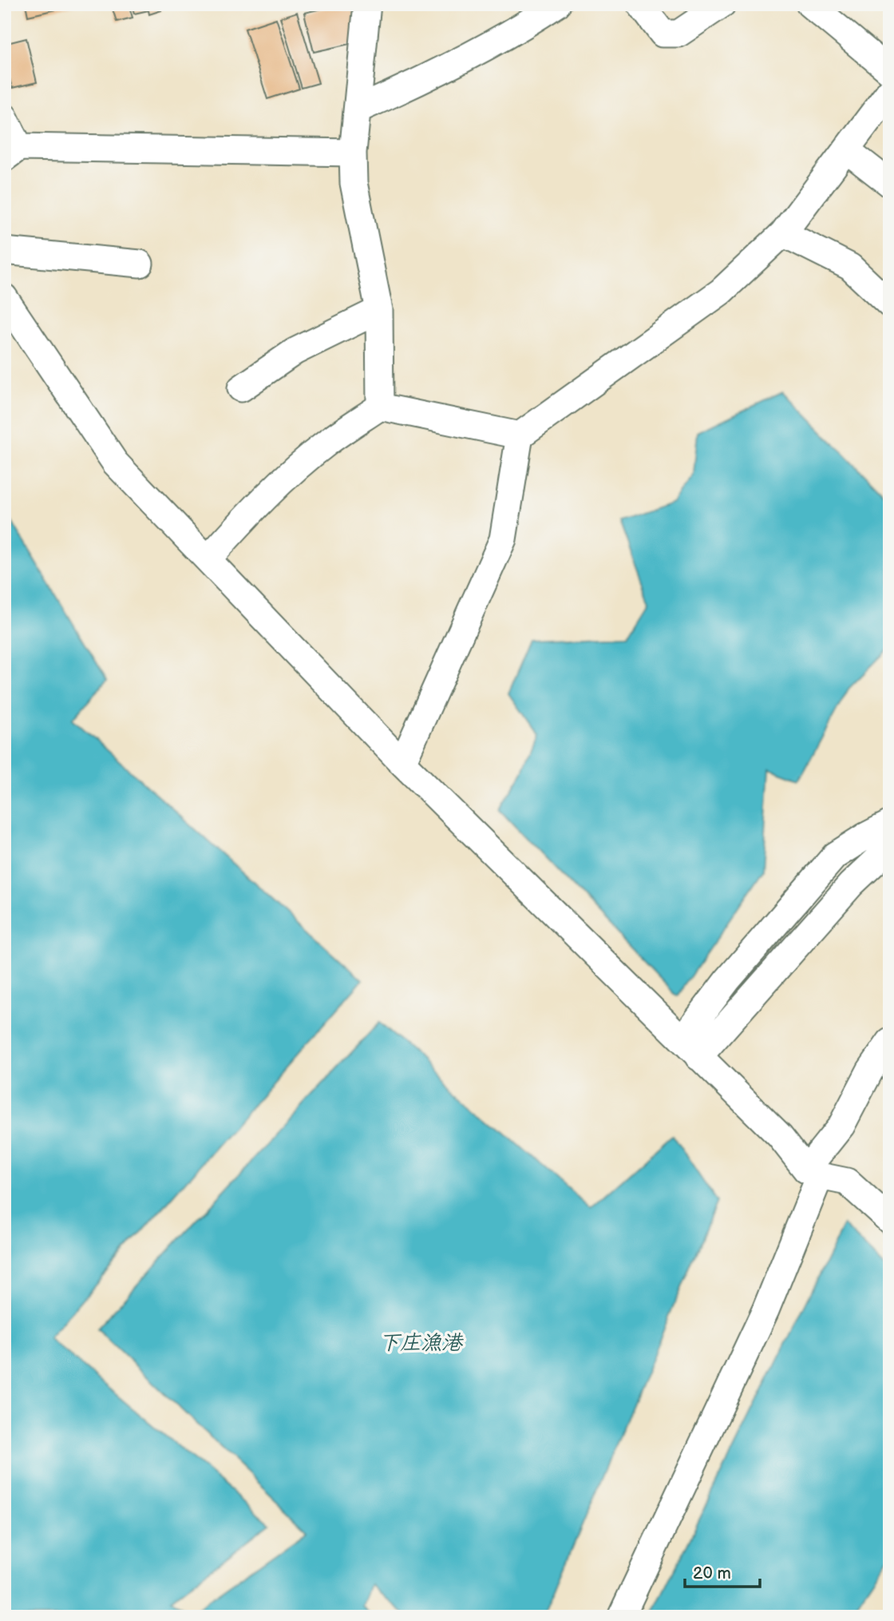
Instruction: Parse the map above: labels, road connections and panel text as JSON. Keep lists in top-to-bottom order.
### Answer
{
  "water": ["下庄漁港"],
  "scale_bar": "20 m"
}
